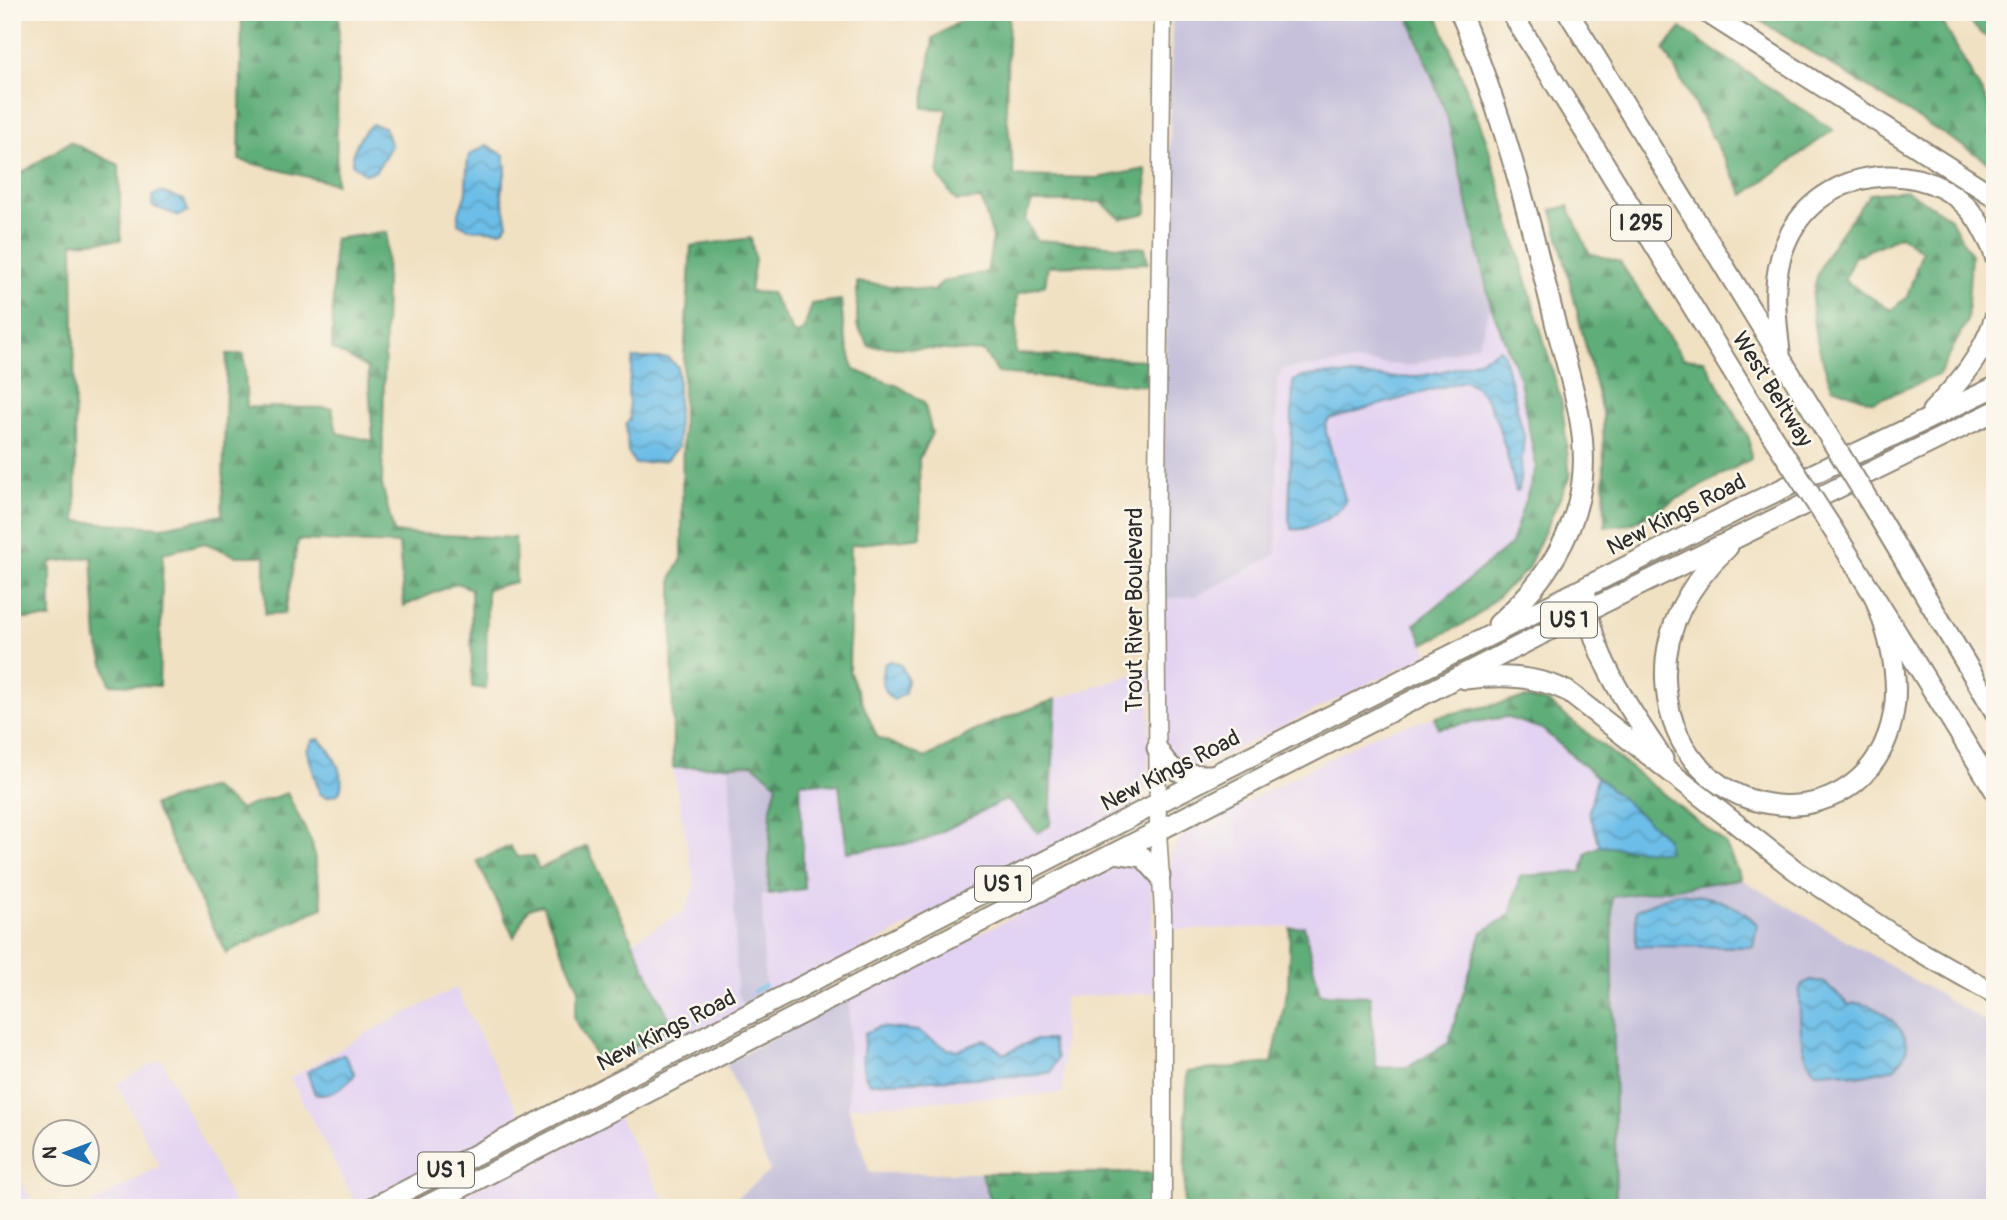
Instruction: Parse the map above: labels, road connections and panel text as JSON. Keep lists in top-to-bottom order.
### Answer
{
  "streets": {
    "highway": [
      "I 295",
      "West Beltway",
      "New Kings Road",
      "US 1"
    ],
    "street": ["Trout River Boulevard"]
  },
  "crossings": [
    ["New Kings Road", "Trout River Boulevard"]
  ],
  "north": "left"
}
